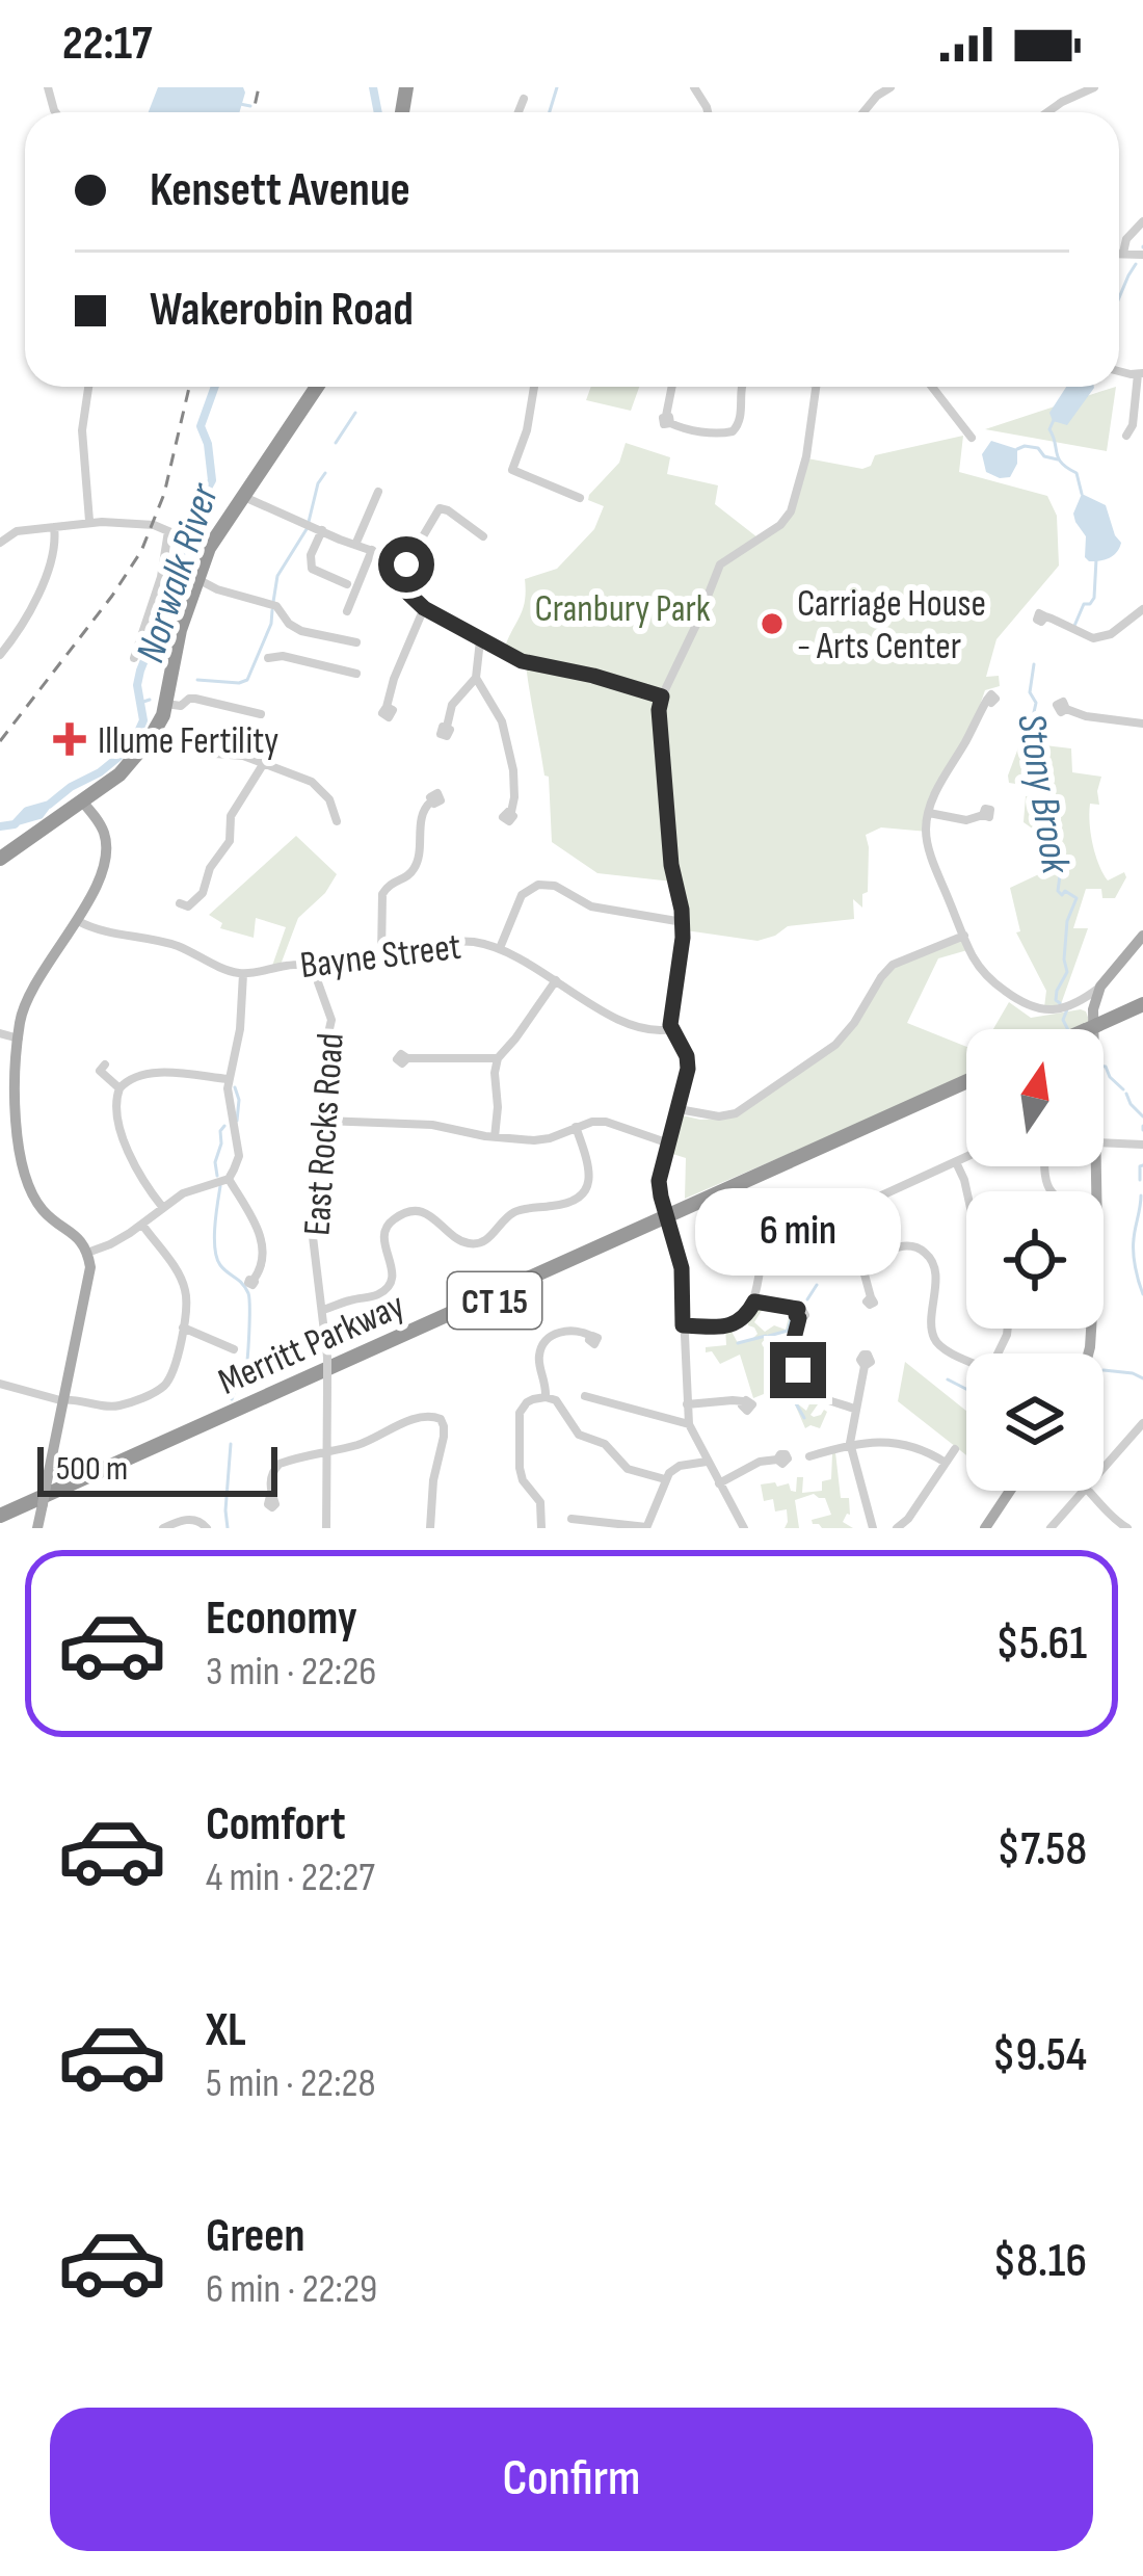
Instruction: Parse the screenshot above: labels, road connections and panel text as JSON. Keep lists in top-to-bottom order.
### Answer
{
  "streets": {
    "highway": ["CT 15", "Merritt Parkway"],
    "street": ["Bayne Street", "East Rocks Road"]
  },
  "crossings": [
    ["Bayne Street", "East Rocks Road"]
  ],
  "water": ["Norwalk River", "Stony Brook"],
  "parks": ["Cranbury Park"],
  "places": {
    "other": ["Carriage House - Arts Center"],
    "health": ["Illume Fertility"]
  },
  "scale_bar": "500 m",
  "north": "top",
  "page": {
    "status": "22:17",
    "banner": ["Kensett Avenue", "Wakerobin Road"],
    "bubble": "6 min",
    "scale": "500 m",
    "list": [
      {
        "name": "Economy",
        "note": "3 min · 22:26",
        "value": "$5.61"
      },
      {
        "name": "Comfort",
        "note": "4 min · 22:27",
        "value": "$7.58"
      },
      {
        "name": "XL",
        "note": "5 min · 22:28",
        "value": "$9.54"
      },
      {
        "name": "Green",
        "note": "6 min · 22:29",
        "value": "$8.16"
      }
    ],
    "buttons": "Confirm"
  }
}
